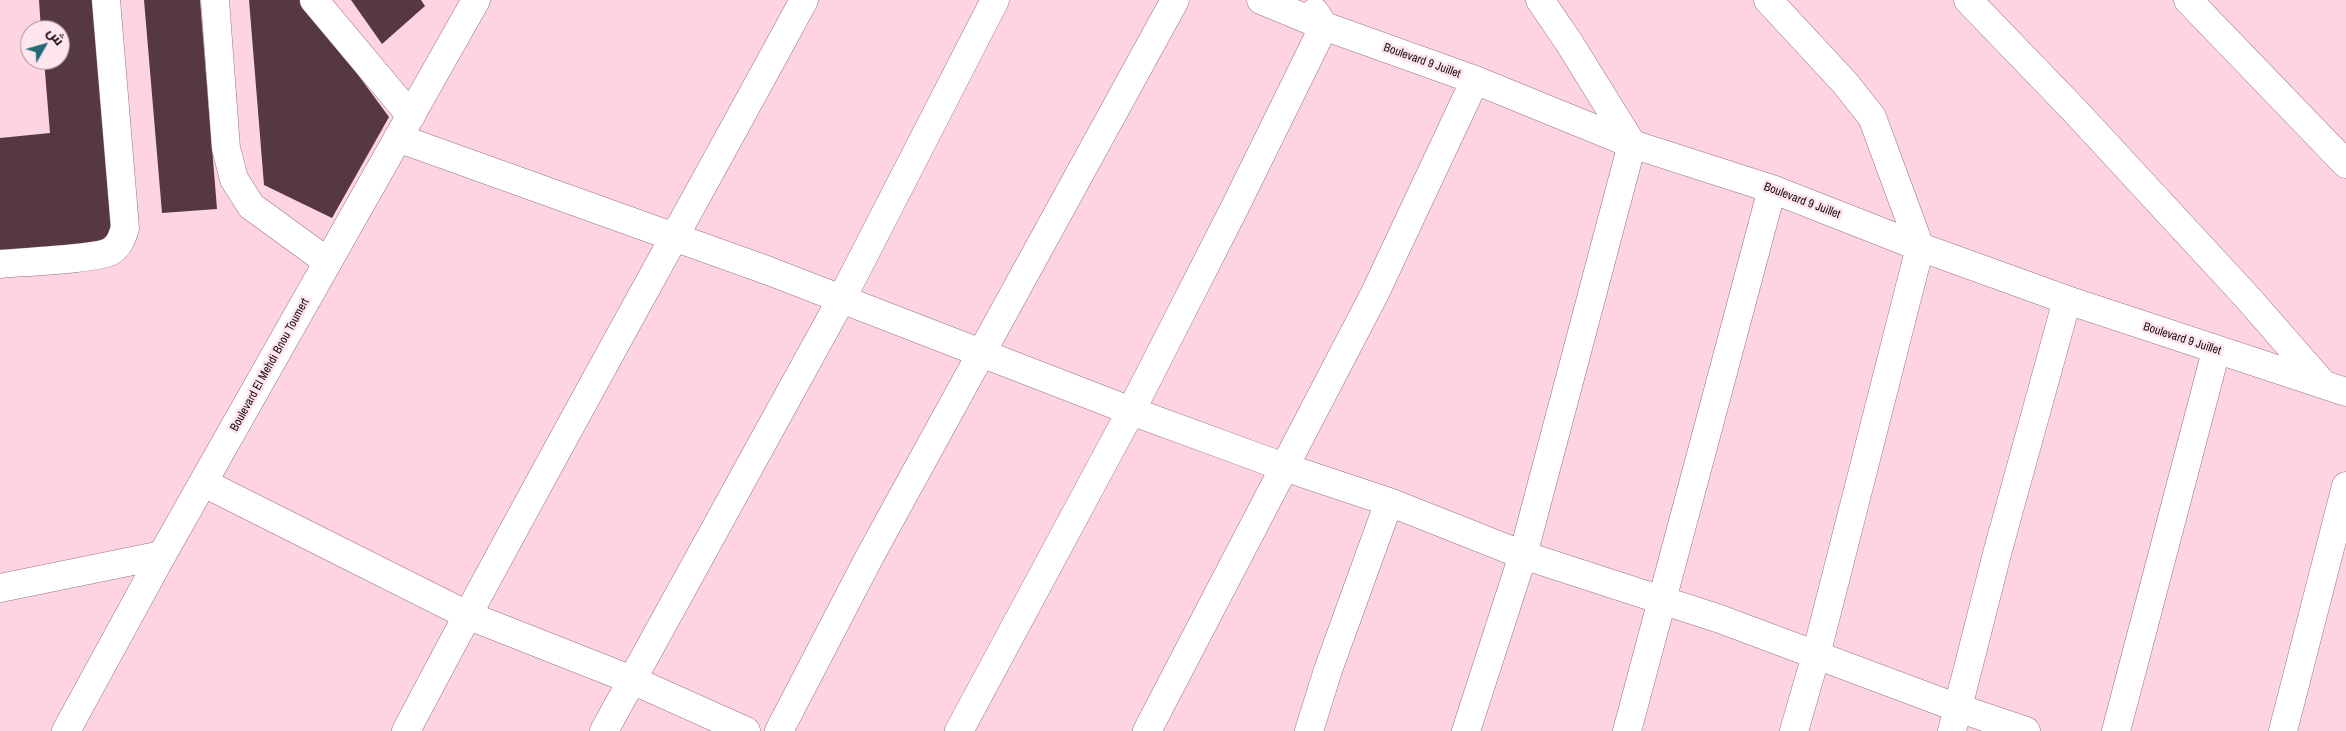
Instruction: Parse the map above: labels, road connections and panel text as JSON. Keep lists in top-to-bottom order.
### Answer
{
  "streets": {
    "street": ["Boulevard 9 Juillet", "Boulevard El Mehdi Bnou Toumert"]
  },
  "north": "top right"
}
